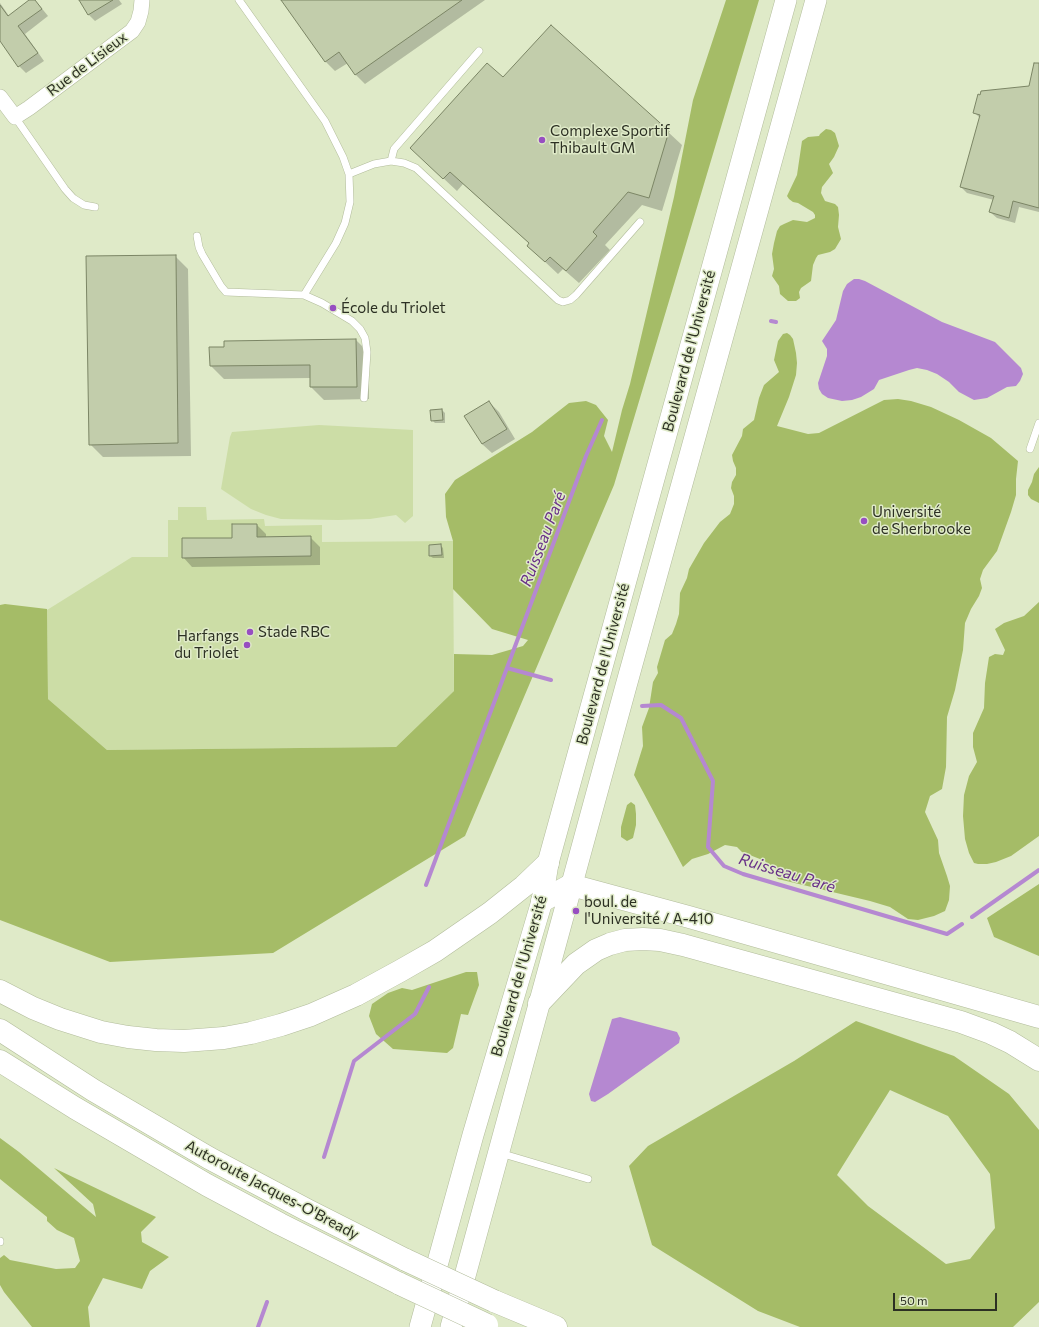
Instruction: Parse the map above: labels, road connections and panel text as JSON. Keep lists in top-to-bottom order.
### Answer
{
  "streets": {
    "highway": ["Autoroute Jacques-O'Bready"],
    "main road": ["Boulevard de l'Université"],
    "street": ["Rue de Lisieux"]
  },
  "water": ["Ruisseau Paré"],
  "places": [
    "Complexe Sportif Thibault GM",
    "École du Triolet",
    "Université de Sherbrooke",
    "Stade RBC",
    "Harfangs du Triolet",
    "boul. de l'Université / A-410"
  ],
  "scale_bar": "50 m"
}
